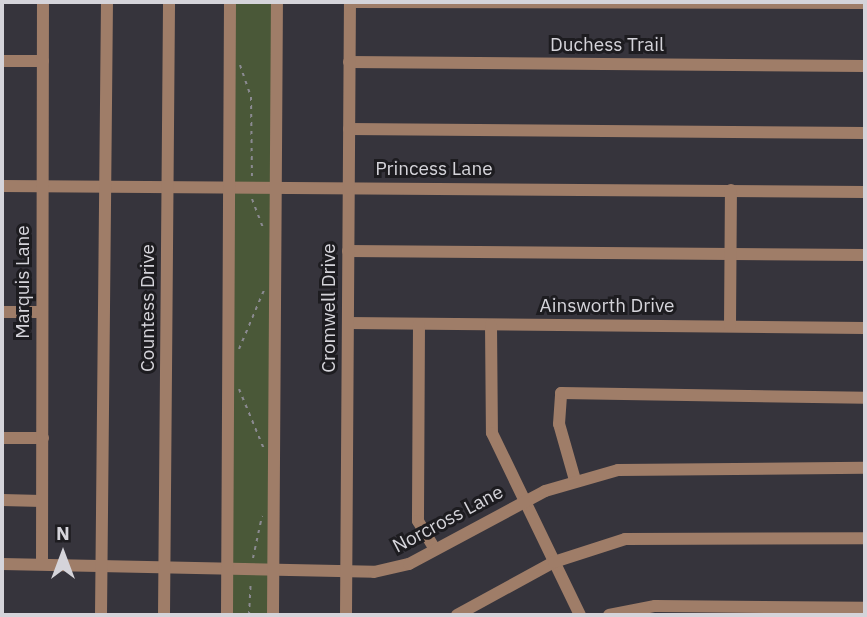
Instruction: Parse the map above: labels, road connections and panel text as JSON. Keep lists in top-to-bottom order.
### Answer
{
  "streets": {
    "street": [
      "Duchess Trail",
      "Princess Lane",
      "Marquis Lane",
      "Ainsworth Drive",
      "Countess Drive",
      "Cromwell Drive",
      "Norcross Lane"
    ]
  },
  "crossings": [
    ["Duchess Trail", "Cromwell Drive"],
    ["Princess Lane", "Marquis Lane"],
    ["Princess Lane", "Countess Drive"],
    ["Princess Lane", "Cromwell Drive"],
    ["Marquis Lane", "Norcross Lane"],
    ["Ainsworth Drive", "Cromwell Drive"],
    ["Countess Drive", "Norcross Lane"],
    ["Cromwell Drive", "Norcross Lane"]
  ],
  "north": "top"
}
